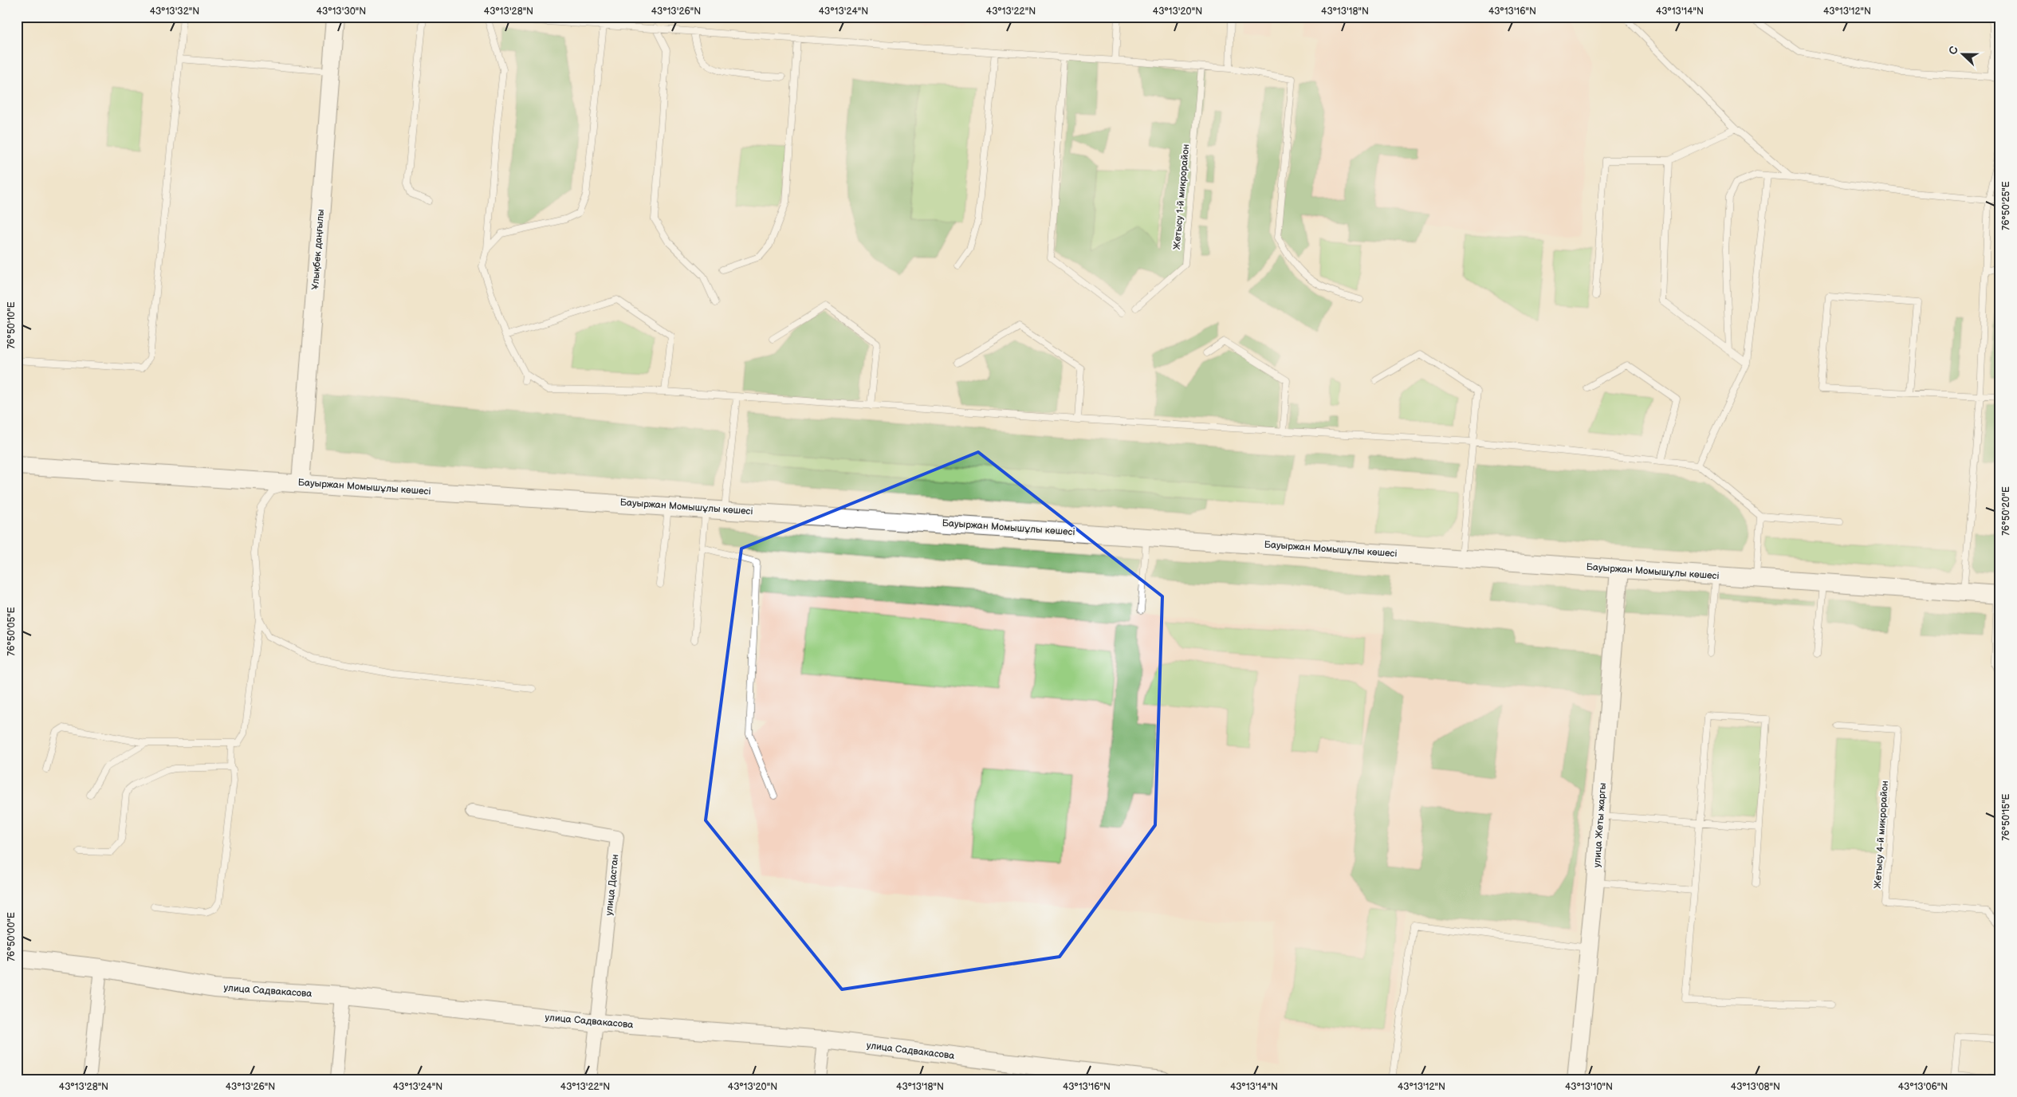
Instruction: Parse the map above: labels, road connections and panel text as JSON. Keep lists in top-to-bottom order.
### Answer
{
  "streets": {
    "street": [
      "Ұлықбек даңғылы",
      "Бауыржан Момышұлы көшесі",
      "улица Жеты жаргы",
      "улица Дастан",
      "улица Садвакасова"
    ],
    "lane": ["Жетысу 1-й микрорайон", "Жетысу 4-й микрорайон"]
  },
  "crossings": [
    ["Ұлықбек даңғылы", "Бауыржан Момышұлы көшесі"],
    ["Бауыржан Момышұлы көшесі", "улица Жеты жаргы"],
    ["улица Дастан", "улица Садвакасова"]
  ],
  "north": "left",
  "coordinates": [
    "43°13'32\"N",
    "43°13'30\"N",
    "43°13'28\"N",
    "43°13'26\"N",
    "43°13'24\"N",
    "43°13'22\"N",
    "43°13'20\"N",
    "43°13'18\"N",
    "43°13'16\"N",
    "43°13'14\"N",
    "43°13'12\"N",
    "76°50'25\"E",
    "76°50'10\"E",
    "76°50'20\"E",
    "76°50'05\"E",
    "76°50'15\"E",
    "76°50'00\"E",
    "43°13'10\"N",
    "43°13'08\"N",
    "43°13'06\"N"
  ]
}
